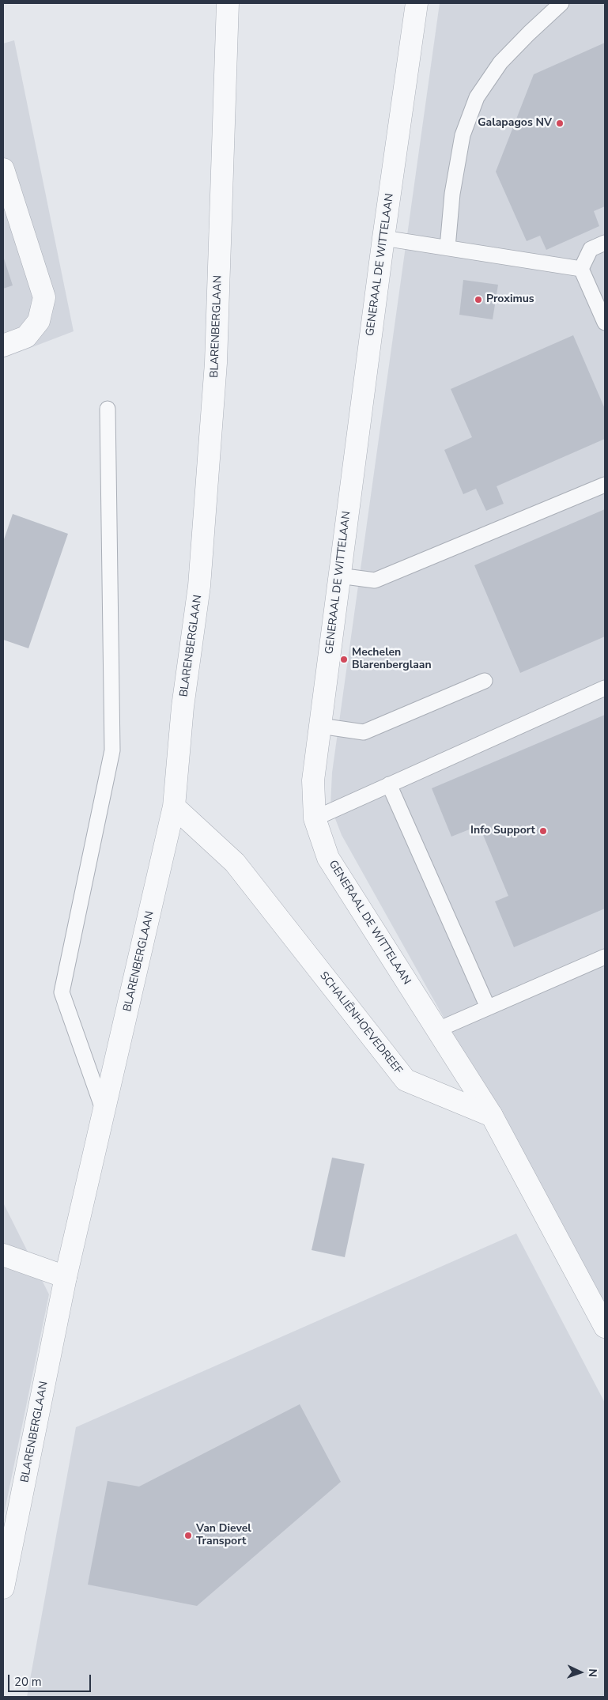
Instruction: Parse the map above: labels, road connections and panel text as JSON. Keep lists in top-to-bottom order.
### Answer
{
  "streets": {
    "street": ["GENERAAL DE WITTELAAN", "BLARENBERGLAAN", "SCHALIËNHOEVEDREEF"]
  },
  "crossings": [
    ["GENERAAL DE WITTELAAN", "SCHALIËNHOEVEDREEF"],
    ["BLARENBERGLAAN", "SCHALIËNHOEVEDREEF"]
  ],
  "places": [
    "Galapagos NV",
    "Proximus",
    "Mechelen Blarenberglaan",
    "Info Support",
    "Van Dievel Transport"
  ],
  "scale_bar": "20 m",
  "north": "right"
}
